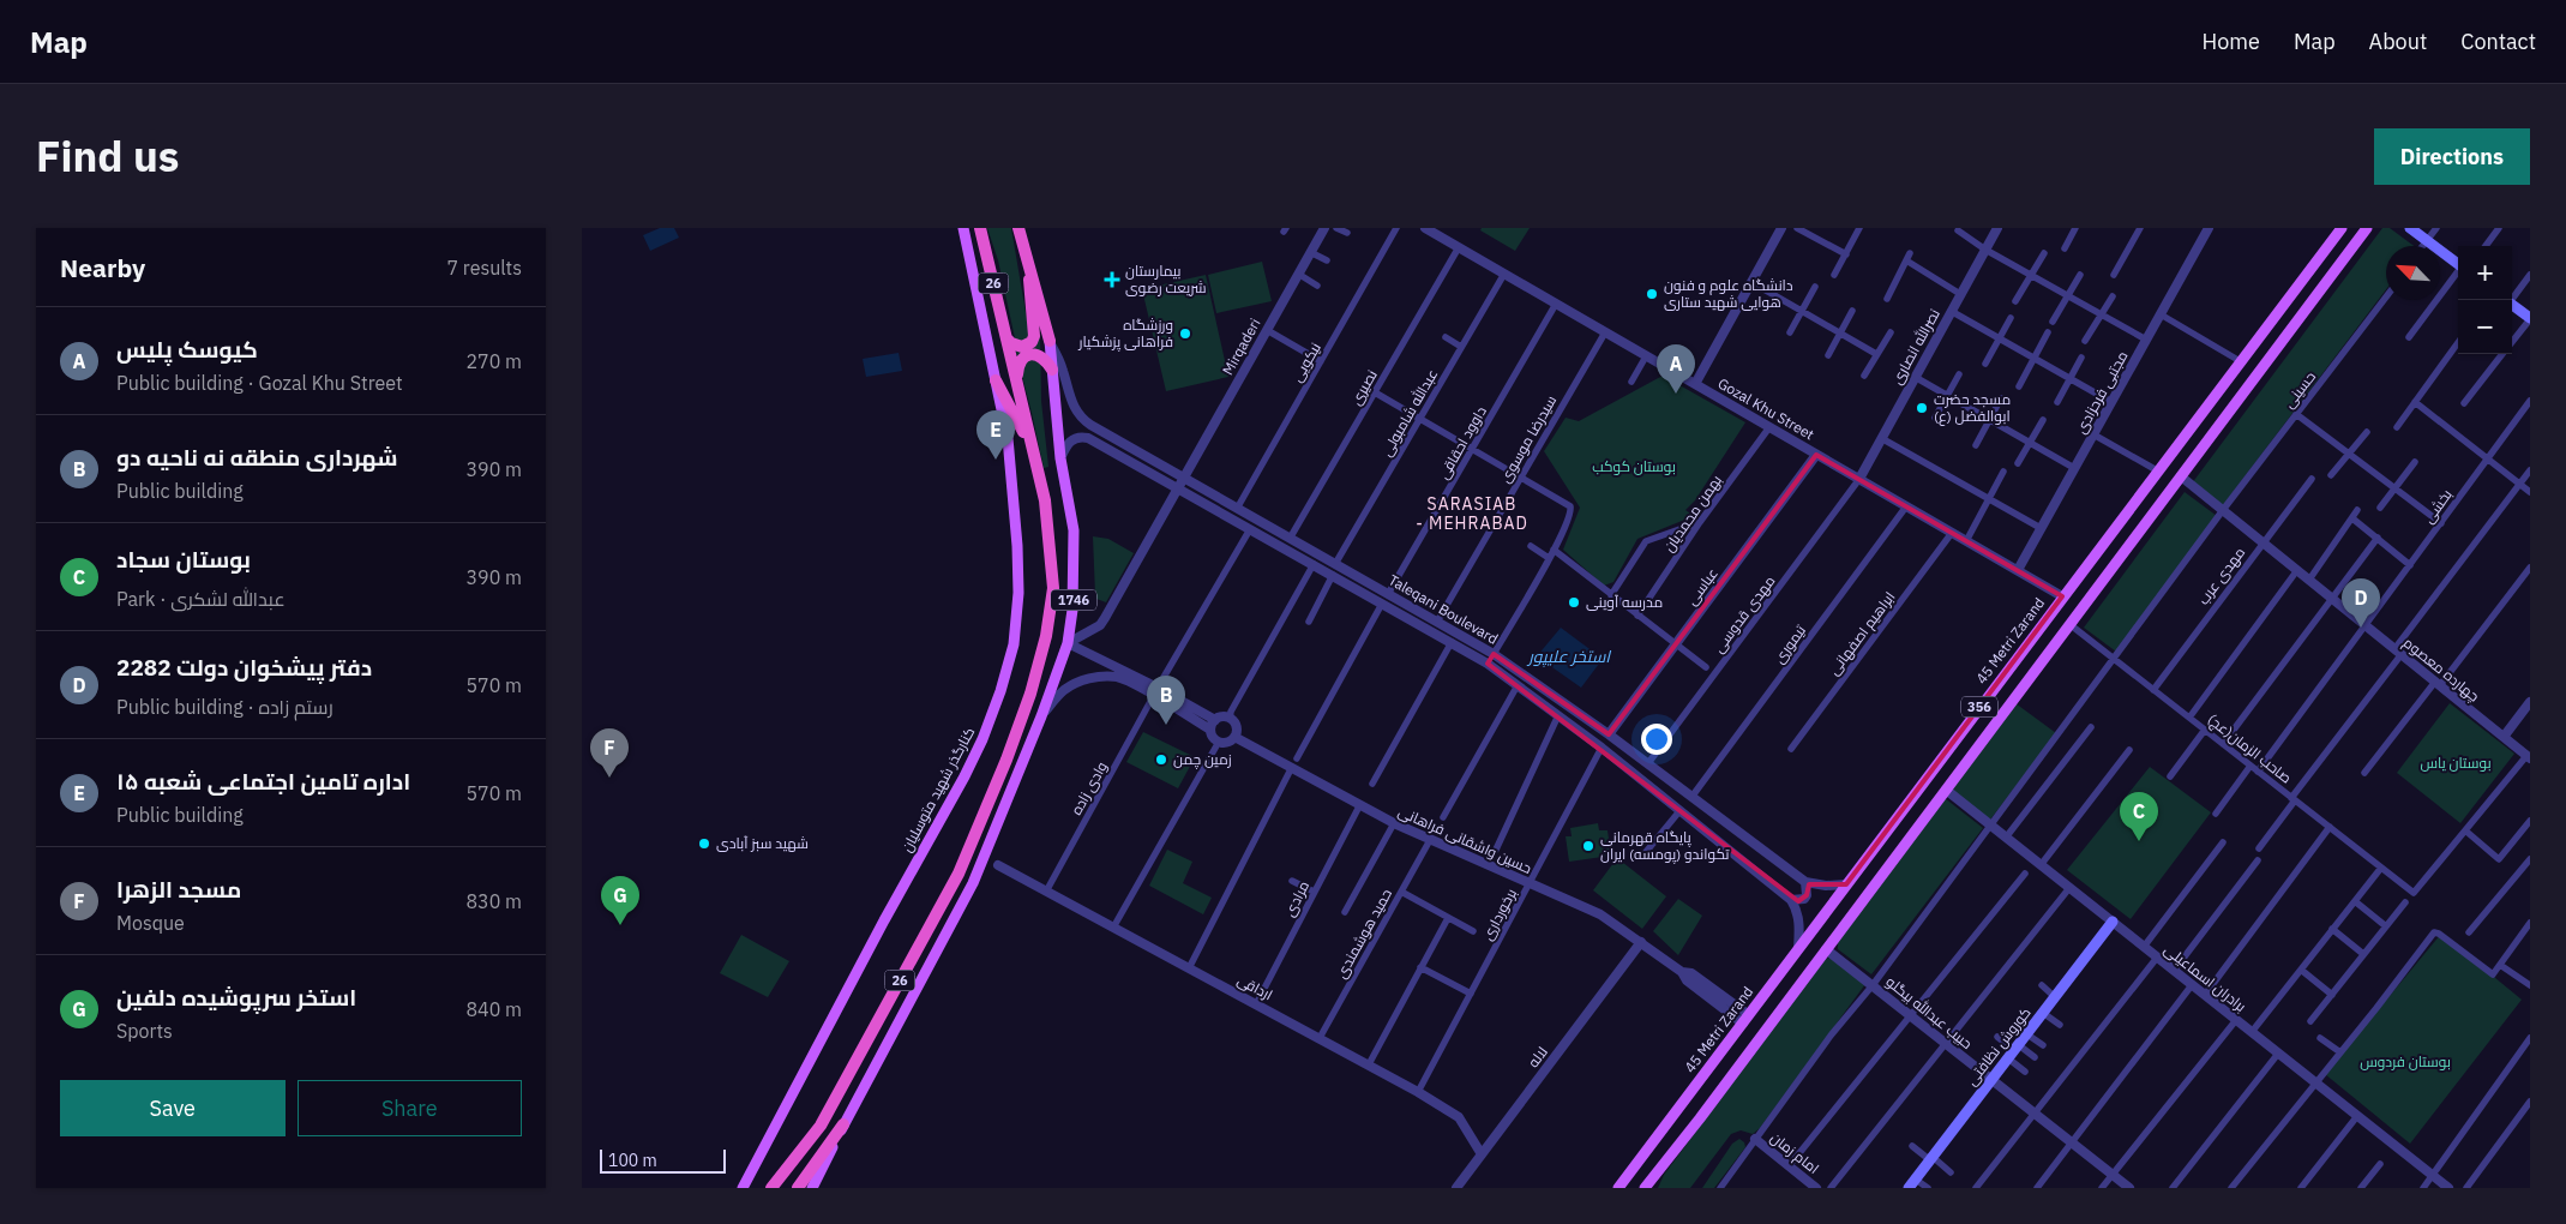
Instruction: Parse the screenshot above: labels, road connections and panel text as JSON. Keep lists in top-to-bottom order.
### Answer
{
  "streets": {
    "highway": ["26"],
    "main road": [
      "1746",
      "45 Metri Zarand",
      "356",
      "کنارگذر شهید متوسلیان",
      "کوروش نظافتی"
    ],
    "street": [
      "Mirqaderi",
      "نصرالله انصاری",
      "نیکویی",
      "نصیری",
      "حسینی",
      "مجتبی فرحزادی",
      "Gozal Khu Street",
      "عبدالله شامبولی",
      "سیدرضا موسوی",
      "داوود احقاقی",
      "بخشی",
      "بهمن محمدیان",
      "مهدی عرب",
      "عباسی",
      "Taleqani Boulevard",
      "مهدی قدوسی",
      "ابراهیم اصفهانی",
      "تیموری",
      "چهارده معصوم",
      "صاحب الزمان(عج)",
      "وادی زاده",
      "حسین واشقانی فراهانی",
      "مرادی",
      "برخورداری",
      "حمید هوشمندی",
      "برادران اسماعیلی",
      "ارداقی",
      "حبیب عبدالله بیگلو",
      "لاله",
      "امام زمان"
    ]
  },
  "crossings": [
    ["26", "1746"],
    ["26", "Taleqani Boulevard"],
    ["Mirqaderi", "Taleqani Boulevard"],
    ["نصرالله انصاری", "Gozal Khu Street"],
    ["نصرالله انصاری", "مهدی قدوسی"],
    ["نیکویی", "Taleqani Boulevard"],
    ["نصیری", "Gozal Khu Street"],
    ["نصیری", "Taleqani Boulevard"],
    ["حسینی", "چهارده معصوم"],
    ["حسینی", "صاحب الزمان(عج)"],
    ["حسینی", "برادران اسماعیلی"],
    ["حسینی", "حبیب عبدالله بیگلو"],
    ["حسینی", "امام زمان"],
    ["مجتبی فرحزادی", "Gozal Khu Street"],
    ["Gozal Khu Street", "عبدالله شامبولی"],
    ["Gozal Khu Street", "سیدرضا موسوی"],
    ["Gozal Khu Street", "داوود احقاقی"],
    ["Gozal Khu Street", "بهمن محمدیان"],
    ["Gozal Khu Street", "عباسی"],
    ["Gozal Khu Street", "مهدی قدوسی"],
    ["Gozal Khu Street", "ابراهیم اصفهانی"],
    ["Gozal Khu Street", "45 Metri Zarand"],
    ["Gozal Khu Street", "تیموری"],
    ["عبدالله شامبولی", "Taleqani Boulevard"],
    ["سیدرضا موسوی", "Taleqani Boulevard"],
    ["داوود احقاقی", "Taleqani Boulevard"],
    ["بخشی", "چهارده معصوم"],
    ["بخشی", "صاحب الزمان(عج)"],
    ["مهدی عرب", "چهارده معصوم"],
    ["مهدی عرب", "صاحب الزمان(عج)"],
    ["عباسی", "Taleqani Boulevard"],
    ["1746", "Taleqani Boulevard"],
    ["Taleqani Boulevard", "مهدی قدوسی"],
    ["Taleqani Boulevard", "تیموری"],
    ["Taleqani Boulevard", "وادی زاده"],
    ["Taleqani Boulevard", "برخورداری"],
    ["45 Metri Zarand", "حسین واشقانی فراهانی"],
    ["چهارده معصوم", "356"],
    ["356", "صاحب الزمان(عج)"],
    ["356", "برادران اسماعیلی"],
    ["356", "حبیب عبدالله بیگلو"],
    ["وادی زاده", "ارداقی"],
    ["حسین واشقانی فراهانی", "مرادی"],
    ["حسین واشقانی فراهانی", "برخورداری"],
    ["حسین واشقانی فراهانی", "حمید هوشمندی"],
    ["حسین واشقانی فراهانی", "لاله"],
    ["مرادی", "ارداقی"],
    ["برخورداری", "ارداقی"],
    ["حمید هوشمندی", "ارداقی"],
    ["برادران اسماعیلی", "کوروش نظافتی"],
    ["ارداقی", "لاله"],
    ["حبیب عبدالله بیگلو", "کوروش نظافتی"]
  ],
  "districts": ["SARASIAB - MEHRABAD"],
  "water": ["استخر علیپور"],
  "parks": ["بوستان کوکب", "بوستان یاس", "بوستان فردوس"],
  "places": {
    "health": ["بیمارستان شریعت رضوی"],
    "other": [
      "دانشگاه علوم و فنون هوایی شهید ستاری",
      "ورزشگاه فراهانی پزشکیار",
      "مسجد حضرت ابوالفضل (ع)",
      "مدرسه آوینی",
      "زمین چمن",
      "شهید سبز آبادی",
      "پایگاه قهرمانی تکواندو (پومسه) ایران"
    ]
  },
  "scale_bar": "100 m",
  "north": "top left",
  "page": {
    "header": "Map",
    "nav": [
      "Home",
      "Map",
      "About",
      "Contact"
    ],
    "title": "Find us",
    "buttons": [
      "Directions",
      ["Save", "Share"]
    ],
    "heading": ["Nearby", "7 results"],
    "map_buttons": ["+", "−"],
    "list": [
      {
        "mark": "A",
        "name": "کیوسک پلیس",
        "note": "Public building · Gozal Khu Street",
        "value": "270 m"
      },
      {
        "mark": "B",
        "name": "شهرداری منطقه نه ناحیه دو",
        "note": "Public building",
        "value": "390 m"
      },
      {
        "mark": "C",
        "name": "بوستان سجاد",
        "note": "Park · عبدالله لشکری",
        "value": "390 m"
      },
      {
        "mark": "D",
        "name": "دفتر پیشخوان دولت 2282",
        "note": "Public building · رستم زاده",
        "value": "570 m"
      },
      {
        "mark": "E",
        "name": "اداره تامین اجتماعی شعبه ۱۵",
        "note": "Public building",
        "value": "570 m"
      },
      {
        "mark": "F",
        "name": "مسجد الزهرا",
        "note": "Mosque",
        "value": "830 m"
      },
      {
        "mark": "G",
        "name": "استخر سرپوشیده دلفین",
        "note": "Sports",
        "value": "840 m"
      }
    ],
    "pins": [
      "A",
      "E",
      "D",
      "B",
      "F",
      "C",
      "G"
    ],
    "scale": "100 m"
  }
}
